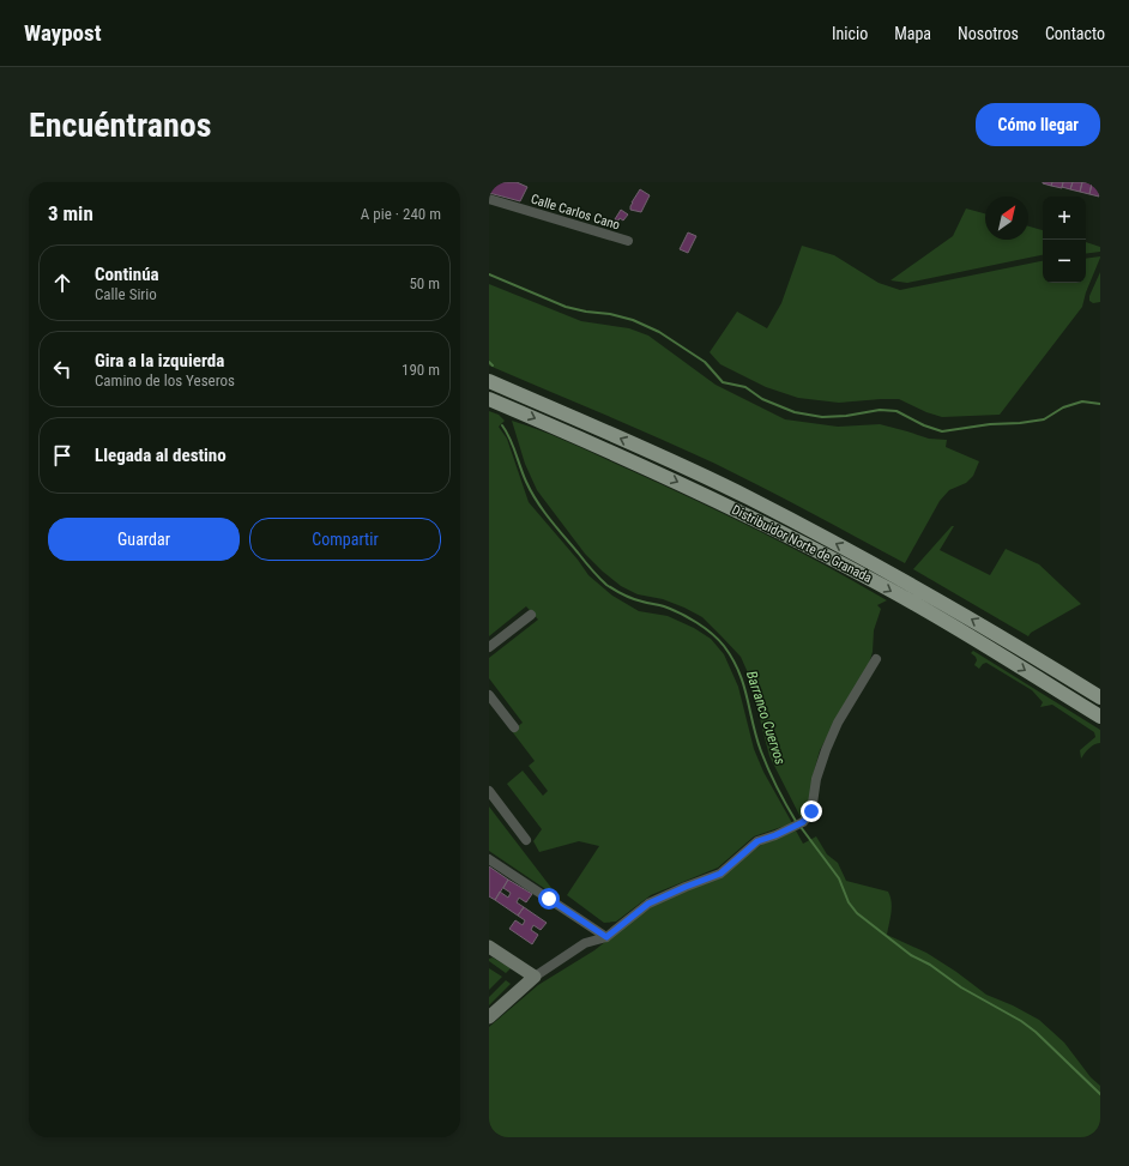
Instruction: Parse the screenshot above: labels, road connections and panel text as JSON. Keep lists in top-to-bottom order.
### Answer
{
  "streets": {
    "main road": ["Distribuidor Norte de Granada"],
    "street": ["Calle Carlos Cano"]
  },
  "water": ["Barranco Cuervos"],
  "north": "top right",
  "page": {
    "header": "Waypost",
    "nav": [
      "Inicio",
      "Mapa",
      "Nosotros",
      "Contacto"
    ],
    "buttons": [
      "Cómo llegar",
      ["Guardar", "Compartir"]
    ],
    "title": "Encuéntranos",
    "heading": ["3 min", "A pie · 240 m"],
    "map_buttons": ["+", "−"],
    "list": [
      ["Continúa", "Calle Sirio", "50 m"],
      ["Gira a la izquierda", "Camino de los Yeseros", "190 m"],
      "Llegada al destino"
    ]
  }
}
